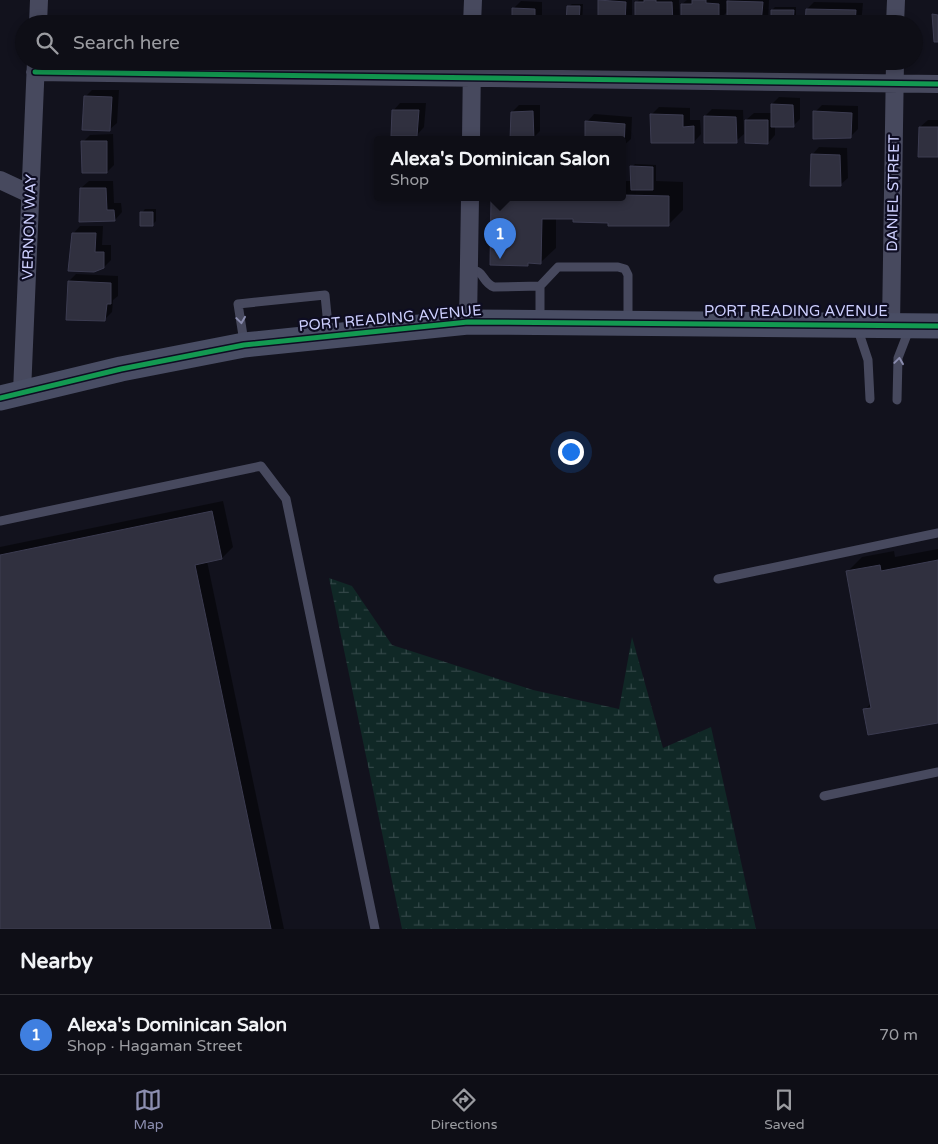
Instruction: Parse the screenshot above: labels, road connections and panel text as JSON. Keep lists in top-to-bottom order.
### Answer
{
  "streets": {
    "street": ["DANIEL STREET", "VERNON WAY", "PORT READING AVENUE"]
  },
  "crossings": [
    ["DANIEL STREET", "PORT READING AVENUE"],
    ["VERNON WAY", "PORT READING AVENUE"]
  ],
  "page": {
    "search": "Search here",
    "popup": ["Alexa's Dominican Salon", "Shop"],
    "pins": "1",
    "heading": "Nearby",
    "list": [
      {
        "mark": "1",
        "name": "Alexa's Dominican Salon",
        "note": "Shop · Hagaman Street",
        "value": "70 m"
      }
    ],
    "nav": ["Map", "Directions", "Saved"]
  }
}
